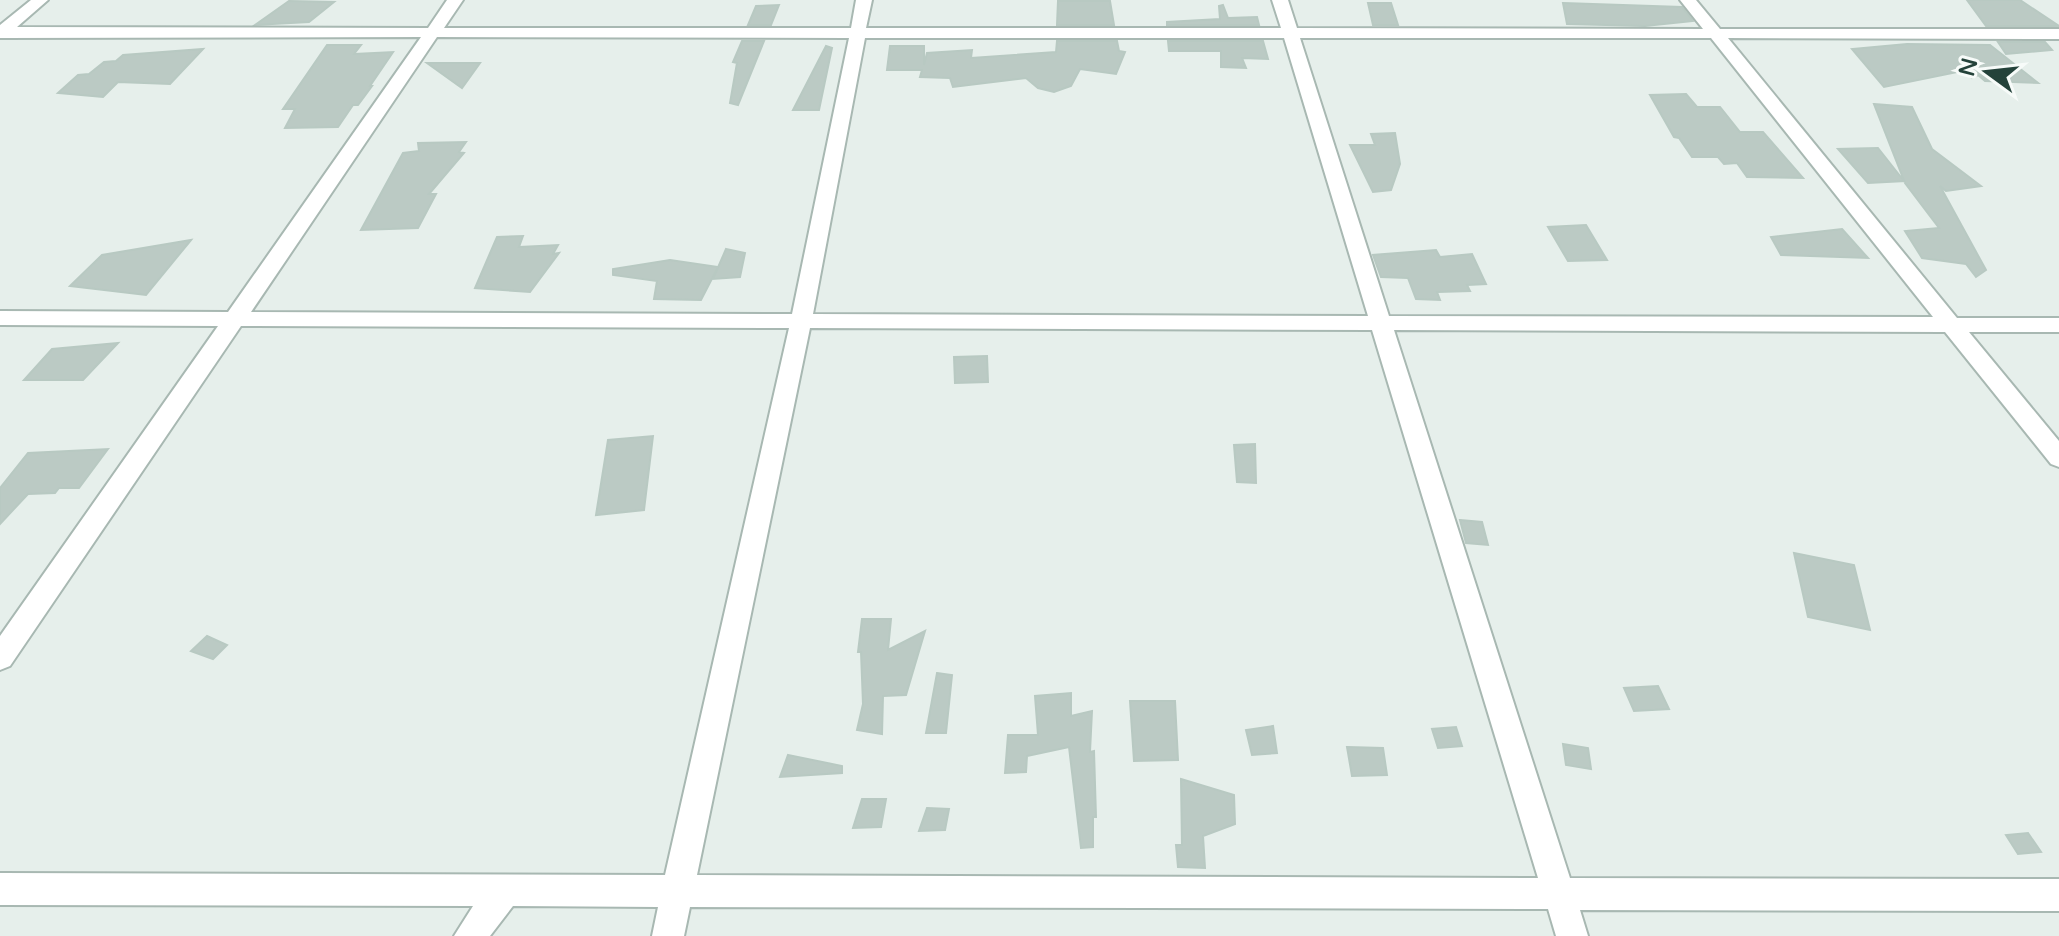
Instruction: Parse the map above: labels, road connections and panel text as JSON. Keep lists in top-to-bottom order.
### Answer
{
  "north": "left"
}
